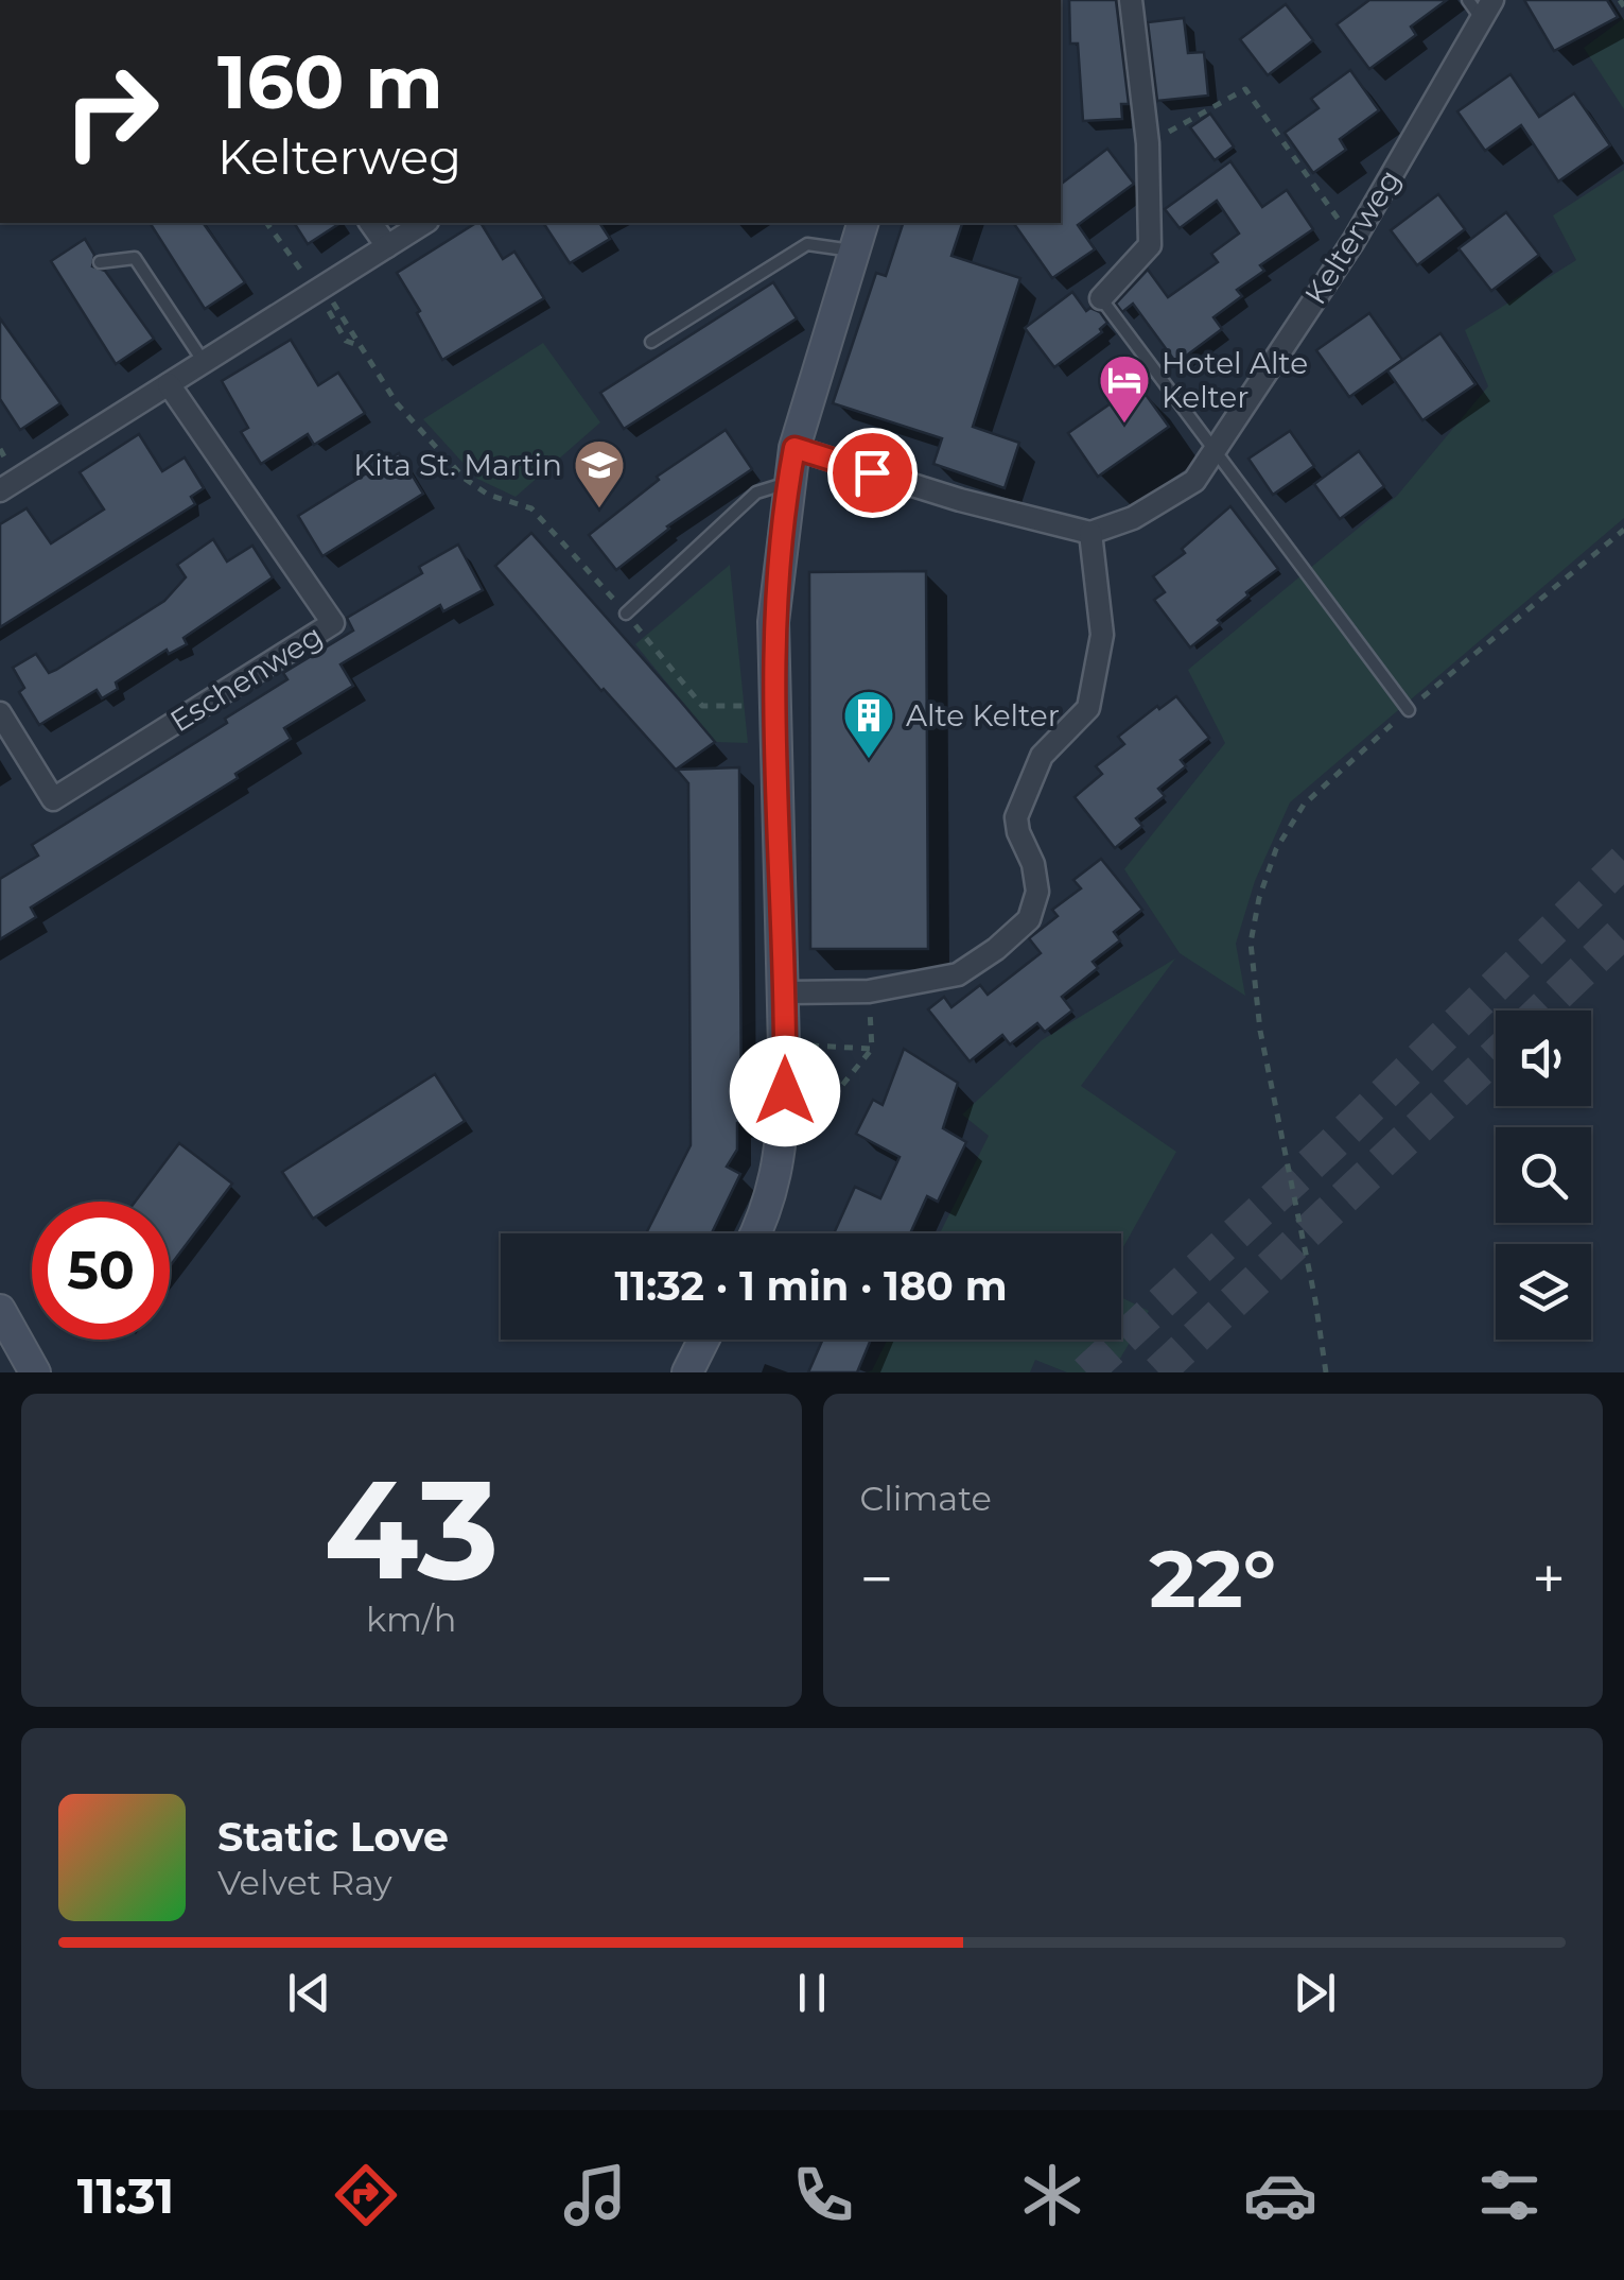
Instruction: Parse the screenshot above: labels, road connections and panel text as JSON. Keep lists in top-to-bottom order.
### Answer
{
  "streets": {
    "street": ["Kelterweg", "Eschenweg"]
  },
  "places": {
    "hotel": ["Hotel Alte Kelter"],
    "school or university": ["Kita St. Martin"],
    "building": ["Alte Kelter"]
  },
  "page": {
    "turn": ["160 m", "Kelterweg"],
    "limit": "50",
    "trip": "11:32 · 1 min · 180 m",
    "tile": [
      ["43", "km/h"],
      "Climate"
    ],
    "heat": ["−", "22°", "+"],
    "song": ["Static Love", "Velvet Ray"],
    "tabs": "11:31"
  }
}
